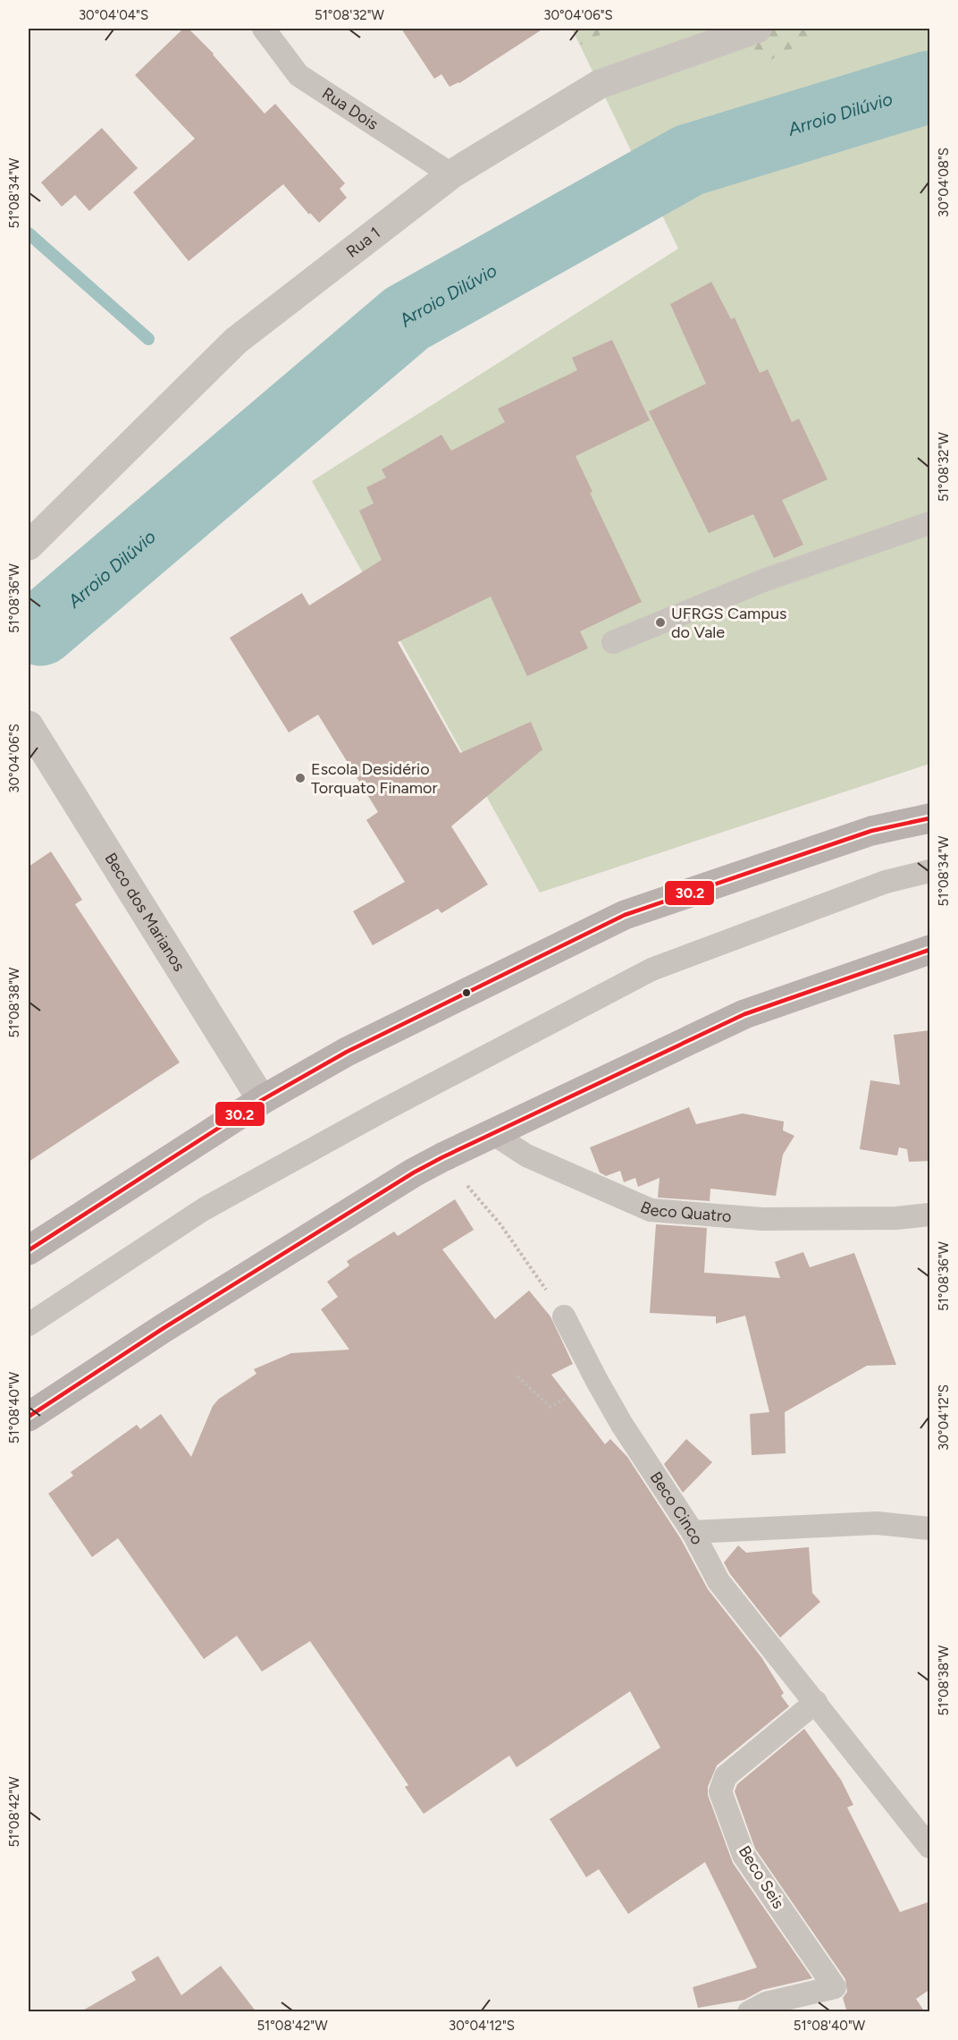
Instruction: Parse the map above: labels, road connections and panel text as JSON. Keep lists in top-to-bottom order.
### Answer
{
  "streets": {
    "street": ["Rua 1", "Beco dos Marianos"],
    "lane": [
      "Rua Dois",
      "Beco Quatro",
      "Beco Cinco",
      "Beco Seis"
    ]
  },
  "crossings": [
    ["Rua Dois", "Rua 1"],
    ["Beco Cinco", "Beco Seis"]
  ],
  "water": ["Arroio Dilúvio"],
  "places": ["UFRGS Campus do Vale", "Escola Desidério Torquato Finamor"],
  "lines": ["transit line 30.2"],
  "coordinates": [
    "30°04'04\"S",
    "51°08'32\"W",
    "30°04'06\"S",
    "30°04'08\"S",
    "51°08'34\"W",
    "51°08'36\"W",
    "51°08'38\"W",
    "51°08'40\"W",
    "30°04'12\"S",
    "51°08'42\"W"
  ]
}
